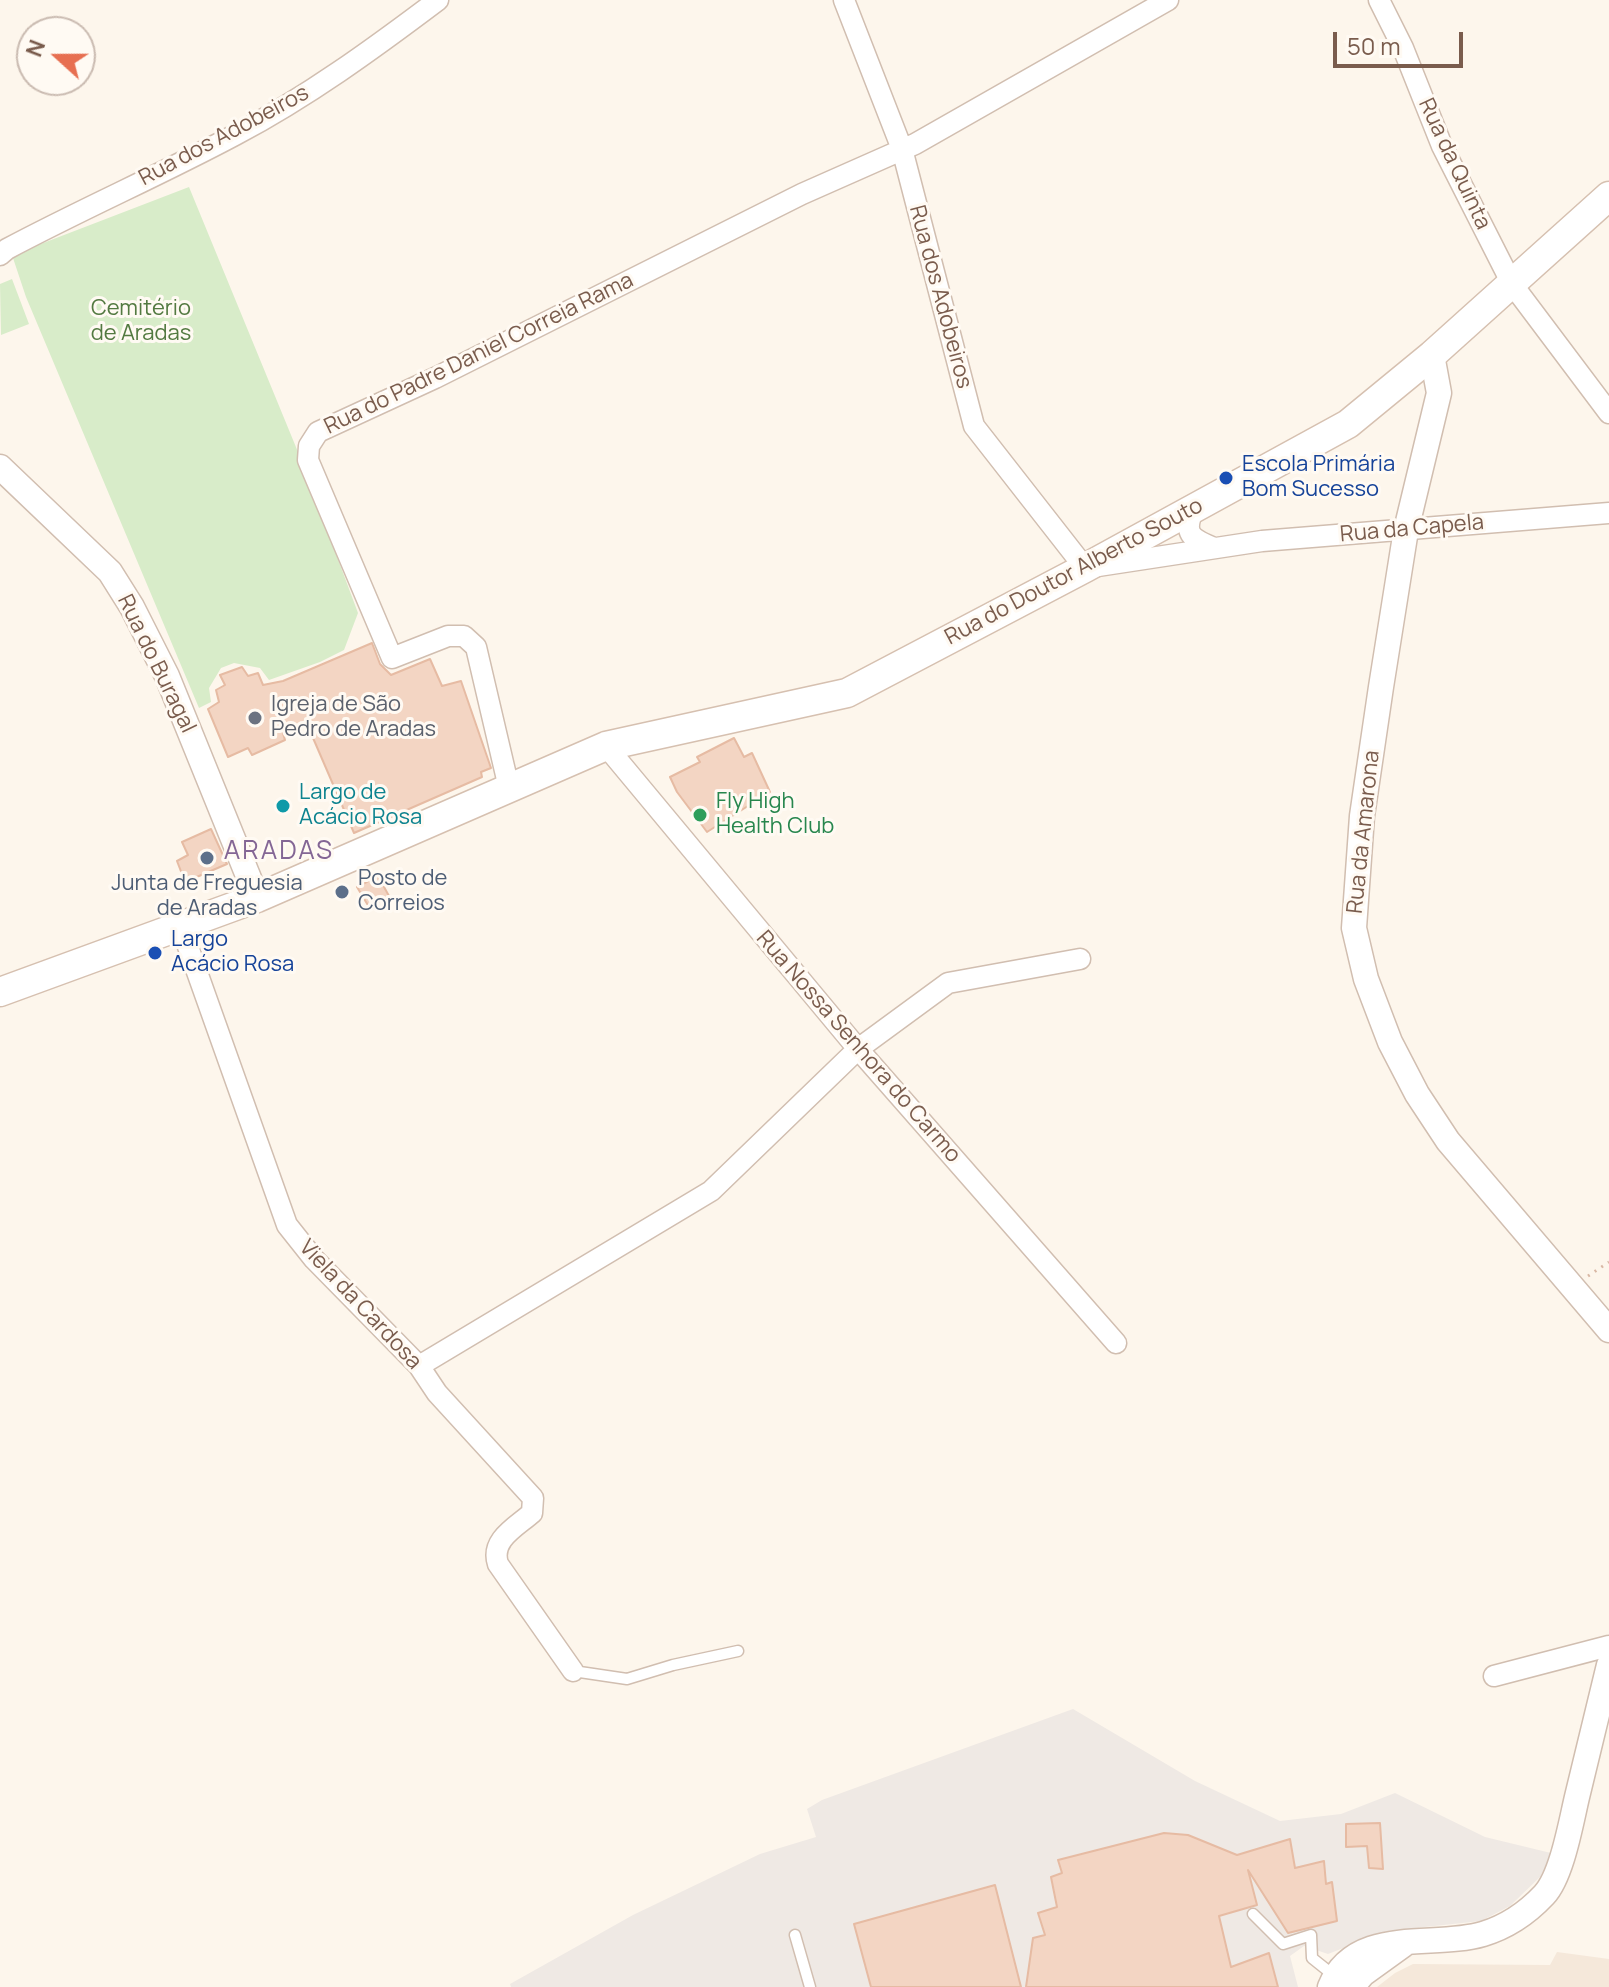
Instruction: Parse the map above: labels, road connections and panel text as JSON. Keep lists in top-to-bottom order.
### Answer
{
  "streets": {
    "main road": ["Rua do Doutor Alberto Souto"],
    "street": [
      "Rua dos Adobeiros",
      "Rua da Quinta",
      "Rua do Padre Daniel Correia Rama",
      "Rua da Capela",
      "Rua do Buragal",
      "Rua da Amarona",
      "Rua Nossa Senhora do Carmo",
      "Viela da Cardosa"
    ]
  },
  "crossings": [
    ["Rua dos Adobeiros", "Rua do Padre Daniel Correia Rama"],
    ["Rua dos Adobeiros", "Rua da Capela"],
    ["Rua dos Adobeiros", "Rua do Doutor Alberto Souto"],
    ["Rua da Quinta", "Rua do Doutor Alberto Souto"],
    ["Rua do Padre Daniel Correia Rama", "Rua do Doutor Alberto Souto"],
    ["Rua da Capela", "Rua do Doutor Alberto Souto"],
    ["Rua da Capela", "Rua da Amarona"],
    ["Rua do Doutor Alberto Souto", "Rua da Amarona"],
    ["Rua do Doutor Alberto Souto", "Rua Nossa Senhora do Carmo"]
  ],
  "districts": ["ARADAS"],
  "parks": ["Cemitério de Aradas"],
  "places": [
    "Escola Primária Bom Sucesso",
    "Igreja de São Pedro de Aradas",
    "Largo de Acácio Rosa",
    "Fly High Health Club",
    "Junta de Freguesia de Aradas",
    "Posto de Correios",
    "Largo Acácio Rosa"
  ],
  "scale_bar": "50 m",
  "north": "left"
}
